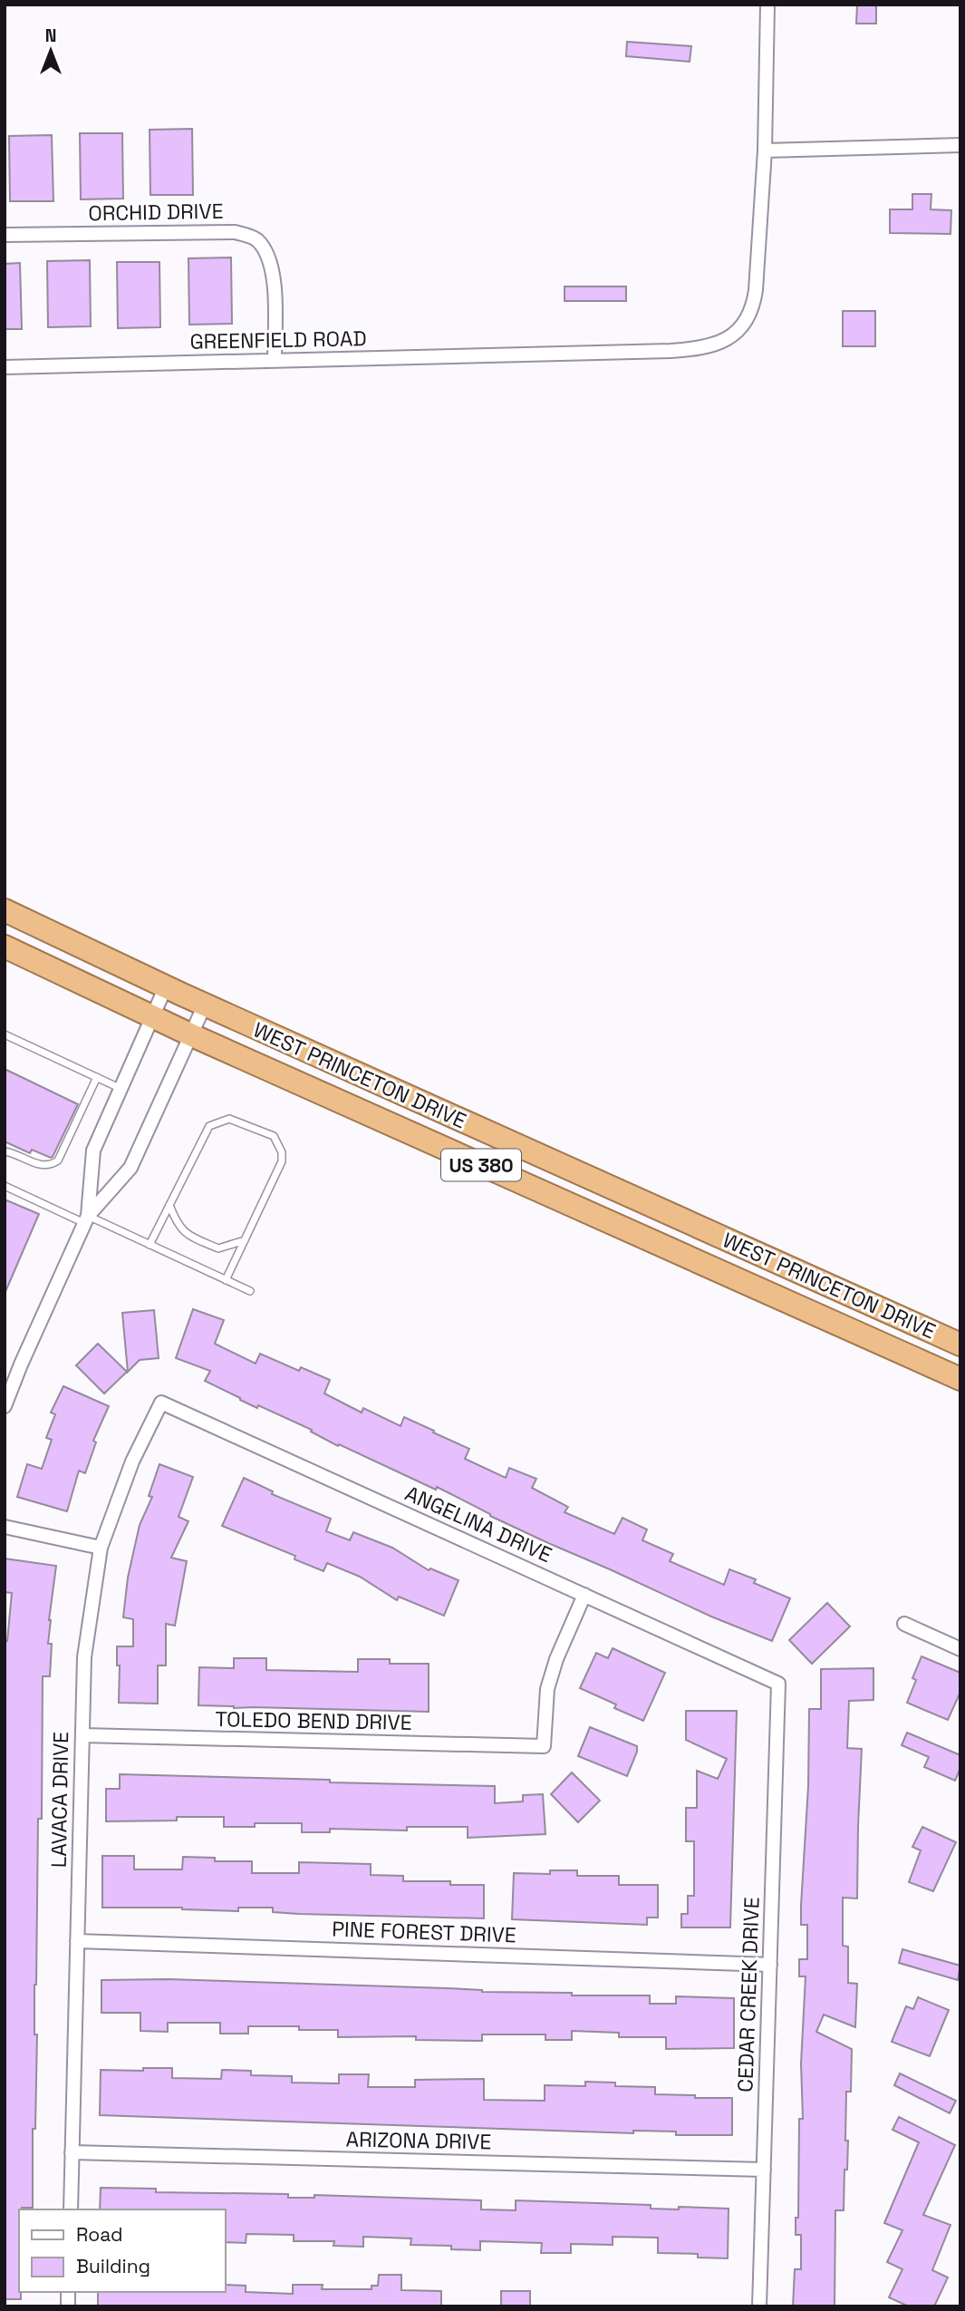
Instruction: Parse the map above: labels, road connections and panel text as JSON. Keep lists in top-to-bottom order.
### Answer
{
  "streets": {
    "highway": ["WEST PRINCETON DRIVE", "US 380"],
    "street": [
      "ORCHID DRIVE",
      "GREENFIELD ROAD",
      "ANGELINA DRIVE",
      "TOLEDO BEND DRIVE",
      "LAVACA DRIVE",
      "PINE FOREST DRIVE",
      "CEDAR CREEK DRIVE",
      "ARIZONA DRIVE"
    ]
  },
  "crossings": [
    ["ORCHID DRIVE", "GREENFIELD ROAD"],
    ["ANGELINA DRIVE", "TOLEDO BEND DRIVE"],
    ["ANGELINA DRIVE", "LAVACA DRIVE"],
    ["ANGELINA DRIVE", "CEDAR CREEK DRIVE"],
    ["TOLEDO BEND DRIVE", "LAVACA DRIVE"],
    ["LAVACA DRIVE", "PINE FOREST DRIVE"],
    ["LAVACA DRIVE", "ARIZONA DRIVE"],
    ["PINE FOREST DRIVE", "CEDAR CREEK DRIVE"],
    ["CEDAR CREEK DRIVE", "ARIZONA DRIVE"]
  ],
  "legend": ["Road", "Building"],
  "north": "top"
}
